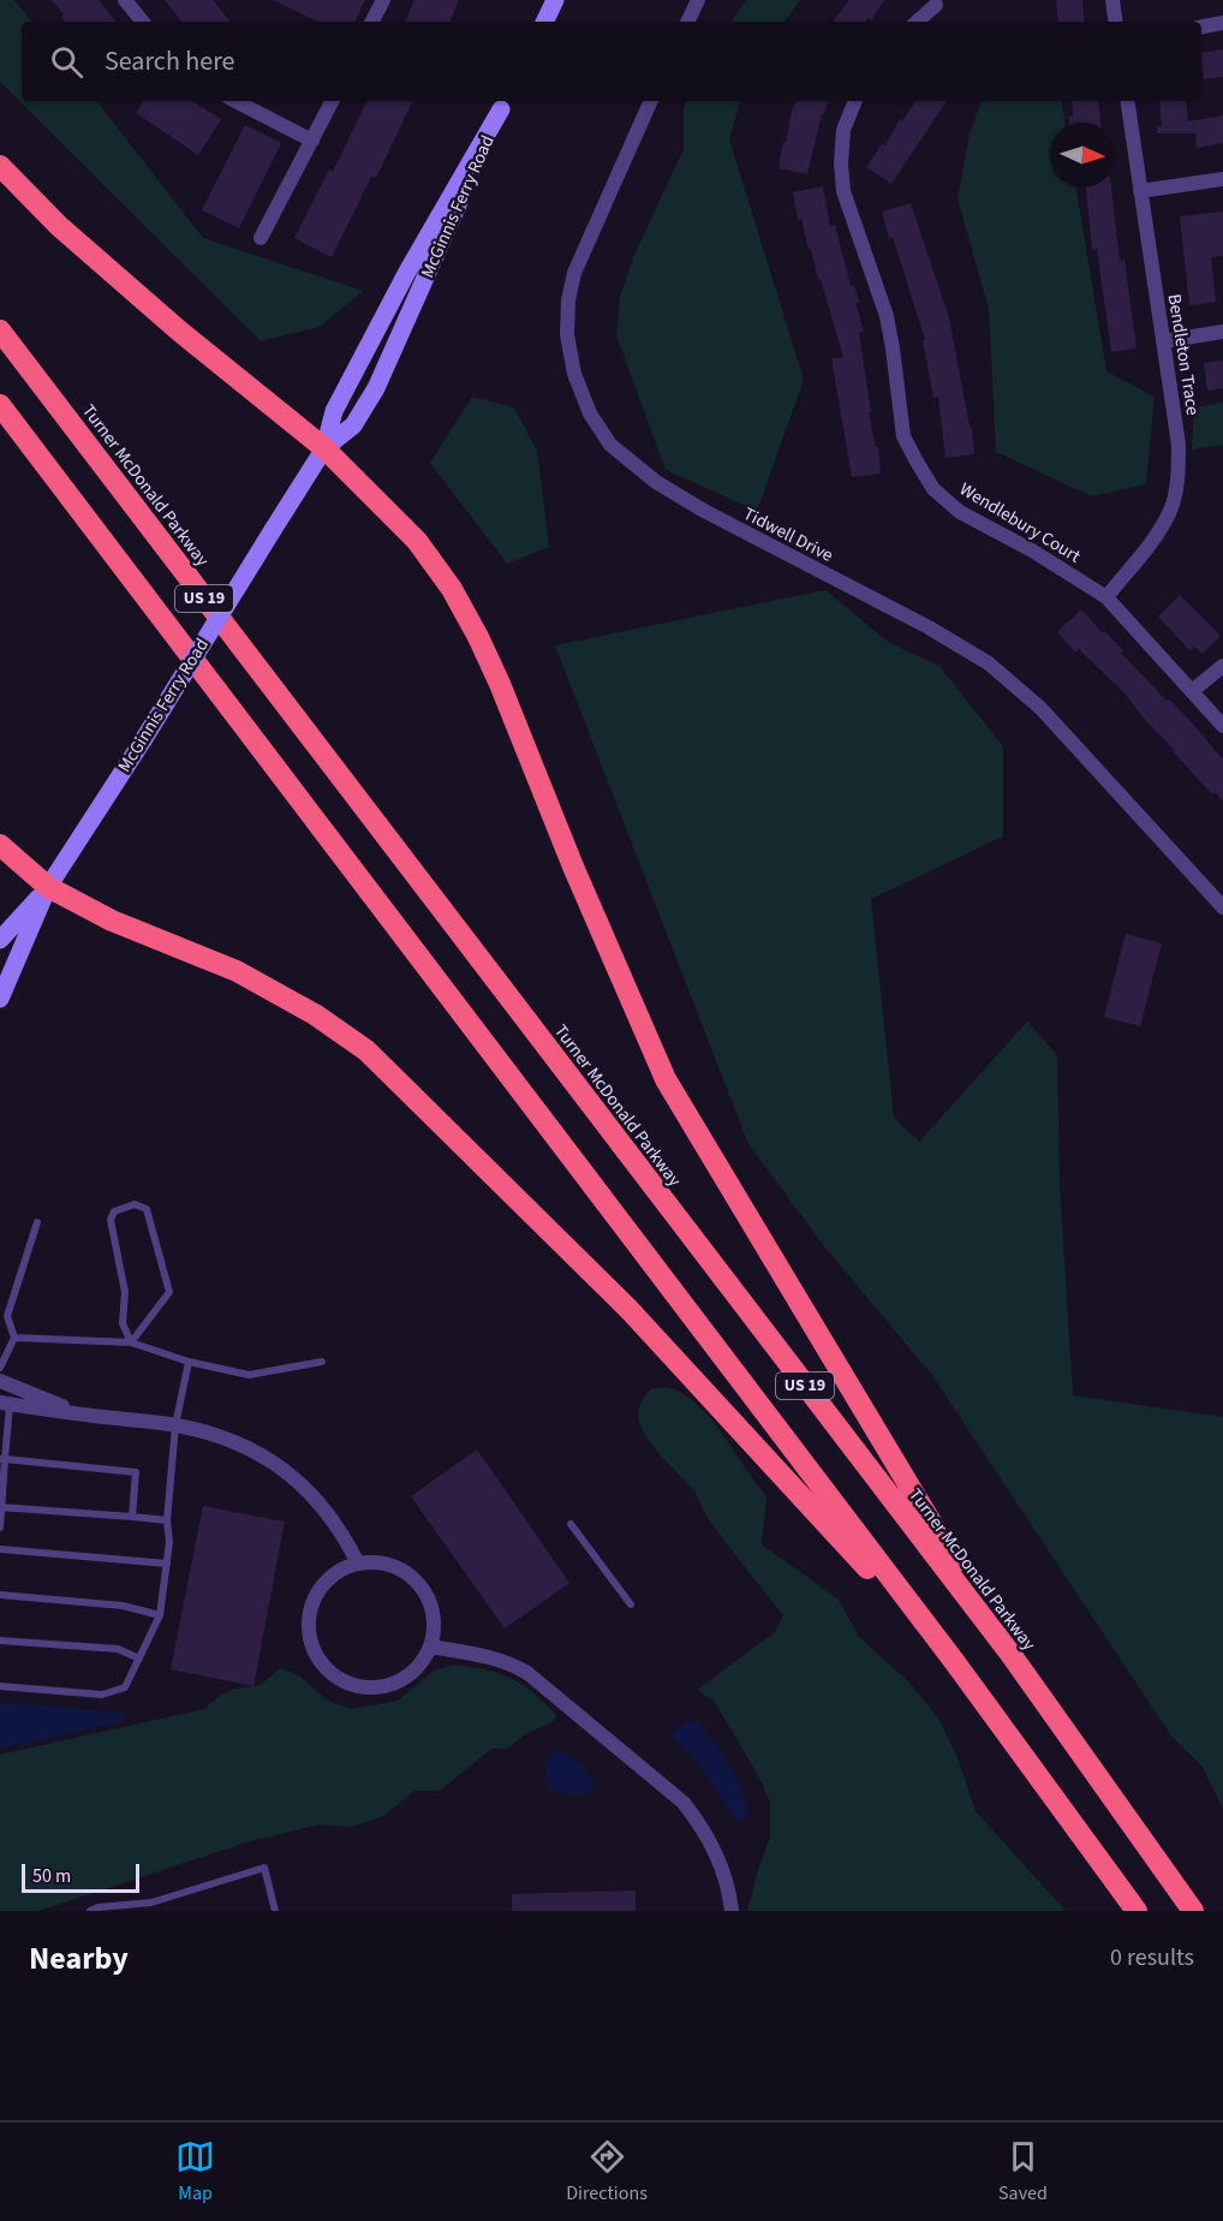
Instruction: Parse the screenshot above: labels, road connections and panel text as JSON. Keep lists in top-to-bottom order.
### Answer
{
  "streets": {
    "highway": ["Turner McDonald Parkway", "US 19"],
    "main road": ["McGinnis Ferry Road"],
    "street": ["Bendleton Trace", "Wendlebury Court", "Tidwell Drive"]
  },
  "crossings": [
    ["Bendleton Trace", "Wendlebury Court"]
  ],
  "scale_bar": "50 m",
  "north": "right",
  "page": {
    "search": "Search here",
    "scale": "50 m",
    "heading": ["Nearby", "0 results"],
    "nav": ["Map", "Directions", "Saved"]
  }
}
